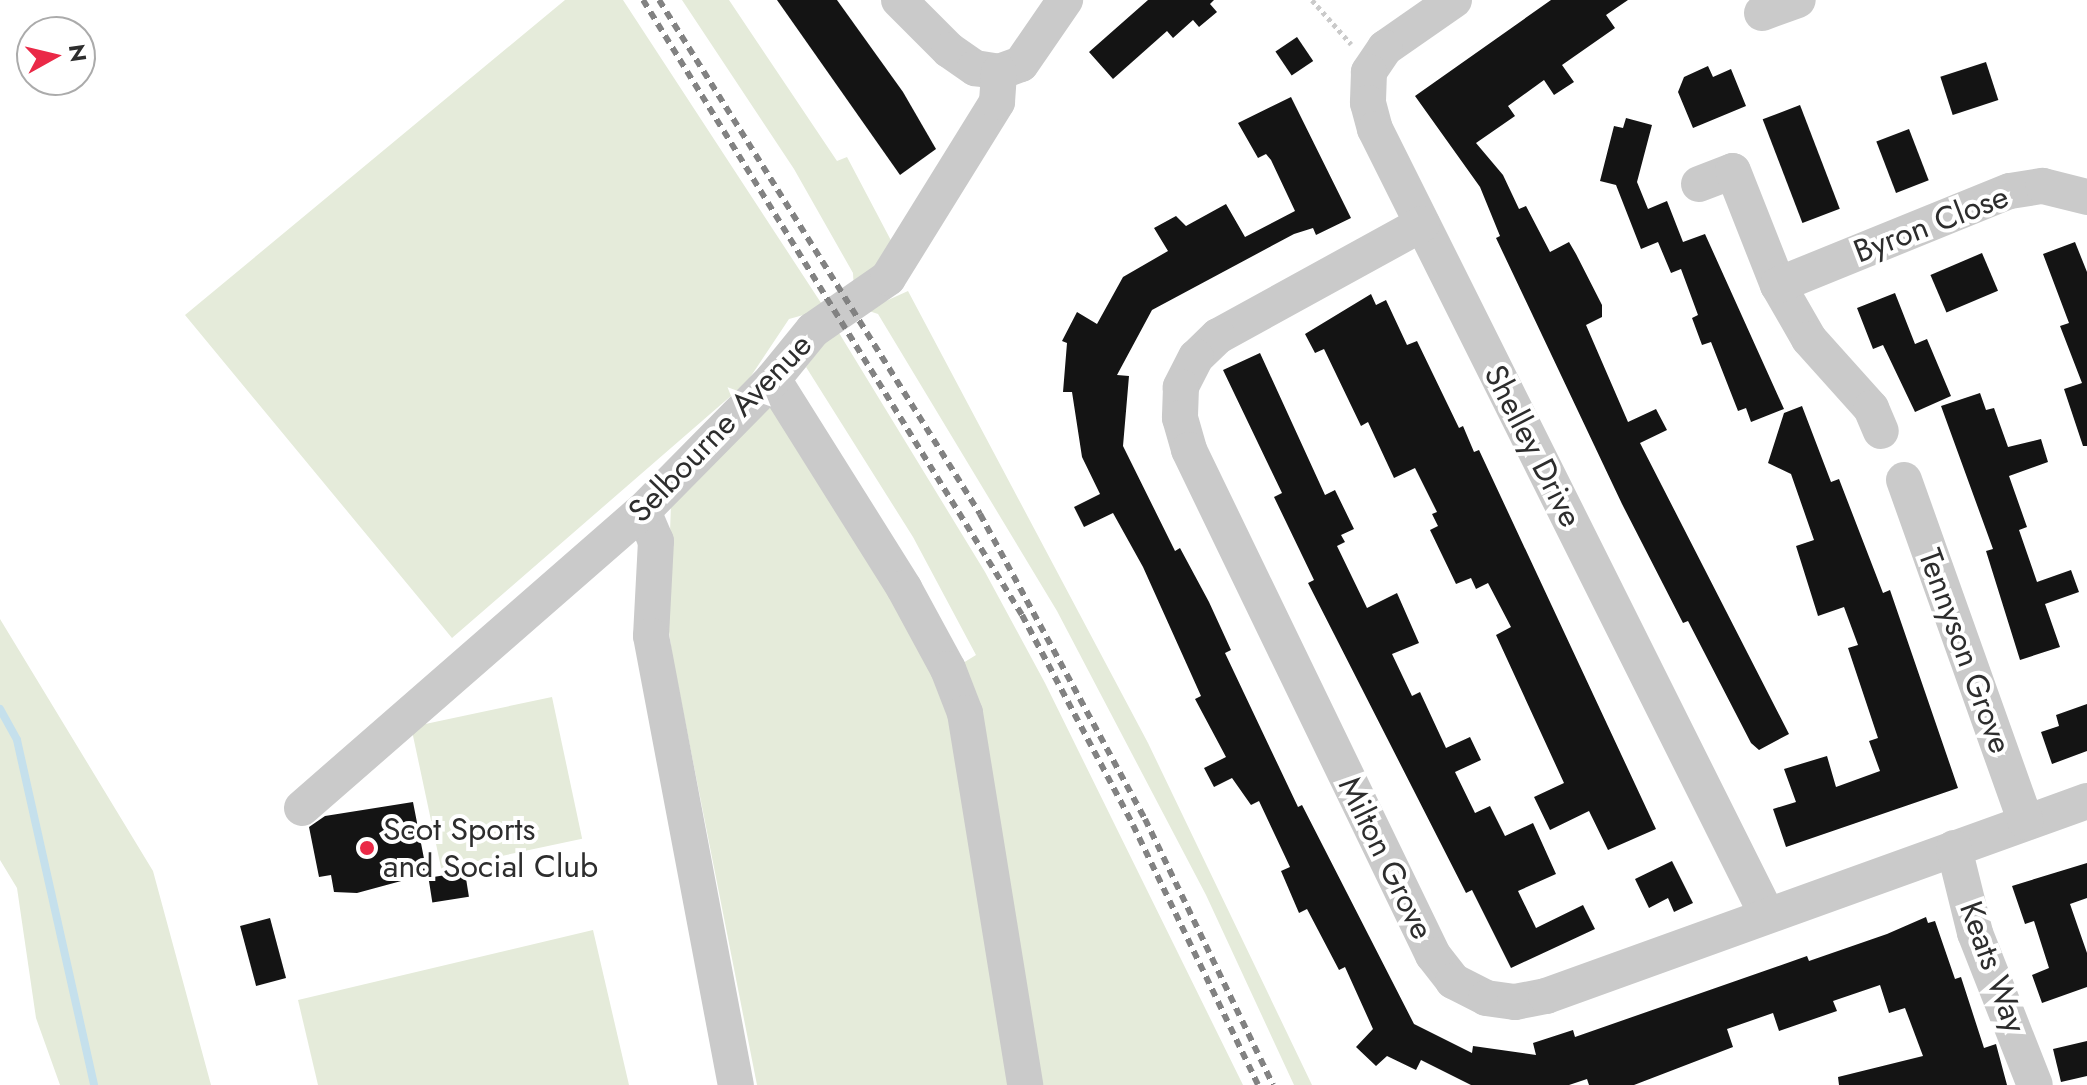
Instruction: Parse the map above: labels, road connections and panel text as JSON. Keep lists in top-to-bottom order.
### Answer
{
  "streets": {
    "street": [
      "Byron Close",
      "Selbourne Avenue",
      "Shelley Drive",
      "Tennyson Grove",
      "Milton Grove",
      "Keats Way"
    ]
  },
  "crossings": [
    ["Shelley Drive", "Milton Grove"],
    ["Tennyson Grove", "Milton Grove"],
    ["Milton Grove", "Keats Way"]
  ],
  "places": ["Scot Sports and Social Club"],
  "north": "right"
}
